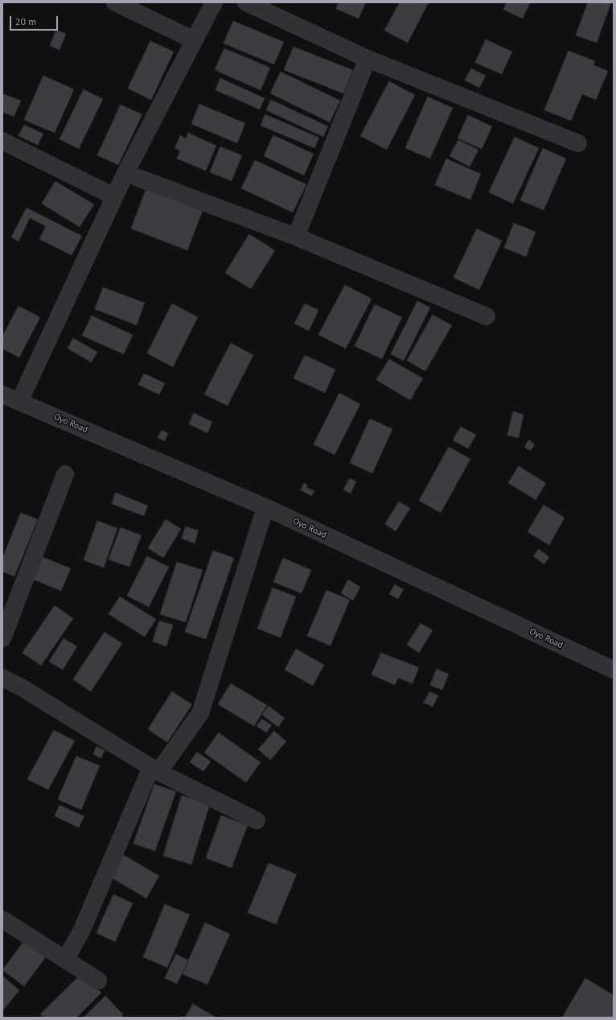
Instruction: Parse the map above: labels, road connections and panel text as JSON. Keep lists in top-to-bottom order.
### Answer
{
  "streets": {
    "street": ["Oyo Road"]
  },
  "scale_bar": "20 m"
}
